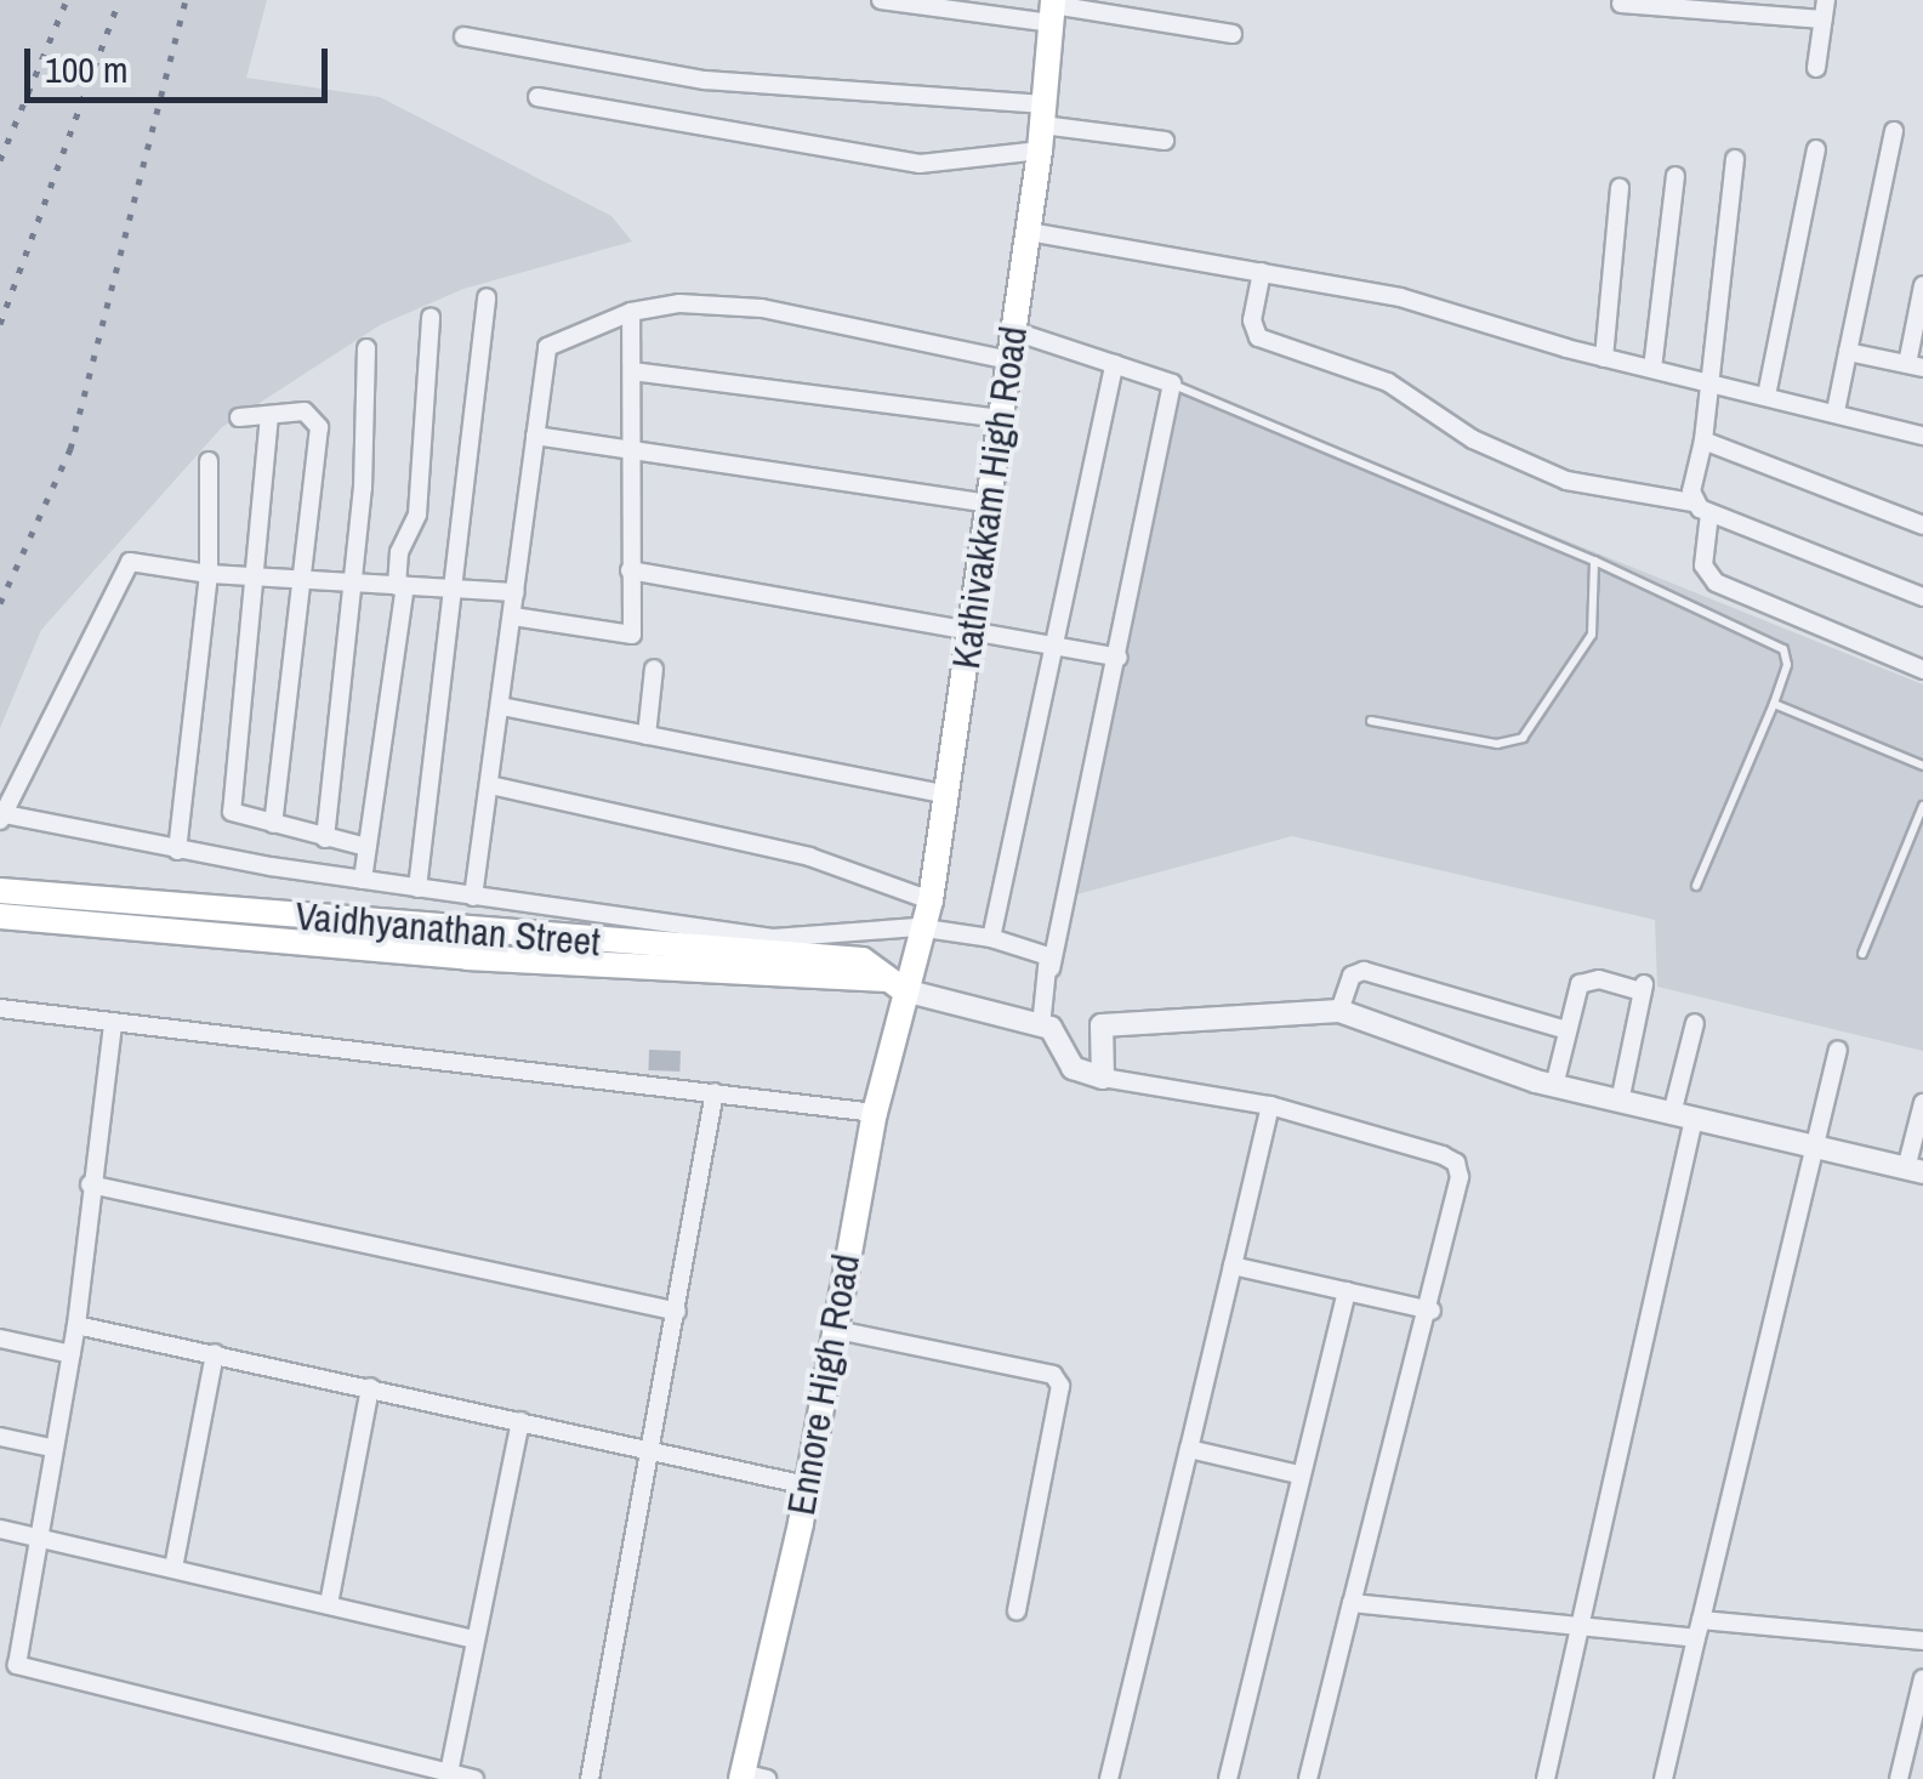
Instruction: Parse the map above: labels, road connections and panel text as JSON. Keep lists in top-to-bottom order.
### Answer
{
  "streets": {
    "main road": ["Kathivakkam High Road", "Vaidhyanathan Street", "Ennore High Road"]
  },
  "crossings": [
    ["Kathivakkam High Road", "Vaidhyanathan Street"],
    ["Kathivakkam High Road", "Ennore High Road"],
    ["Vaidhyanathan Street", "Ennore High Road"]
  ],
  "scale_bar": "100 m"
}
